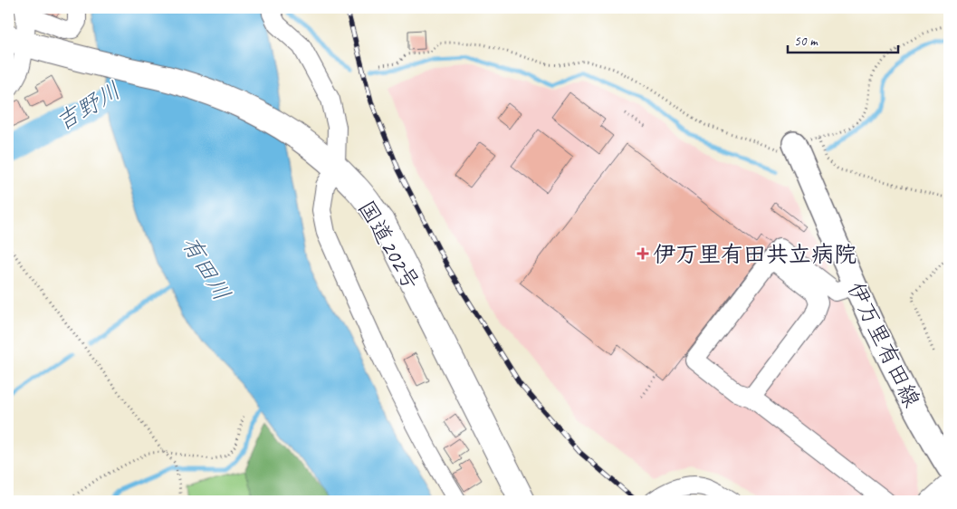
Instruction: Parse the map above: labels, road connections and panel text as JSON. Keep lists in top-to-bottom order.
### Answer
{
  "streets": {
    "highway": ["国道202号"],
    "main road": ["伊万里有田線"]
  },
  "water": ["吉野川", "有田川"],
  "places": {
    "health": ["伊万里有田共立病院"]
  },
  "scale_bar": "50 m"
}
